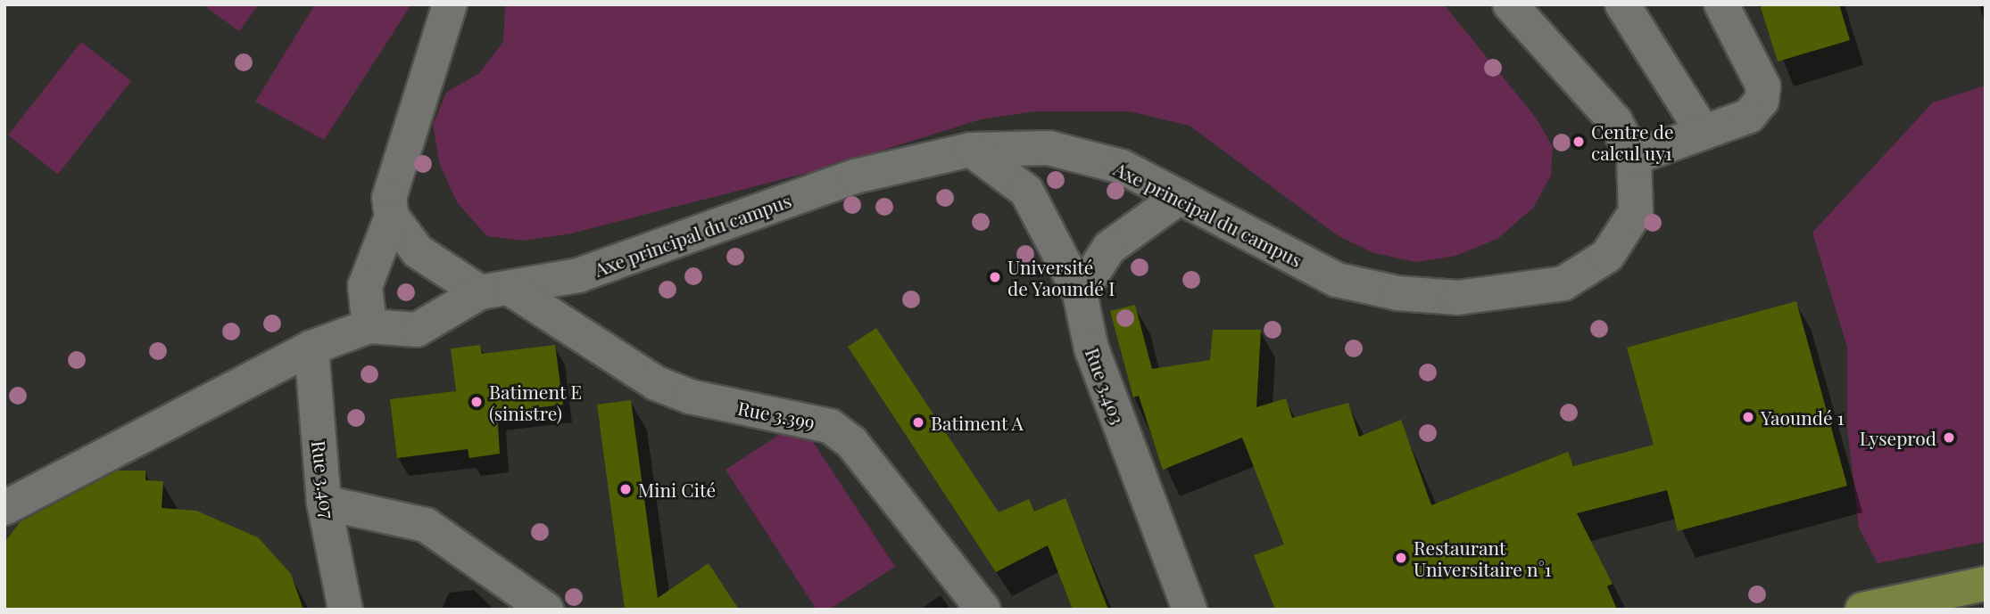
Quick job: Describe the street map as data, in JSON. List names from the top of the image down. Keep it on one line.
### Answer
{"streets":{"street":["Axe principal du campus","Rue 3.403","Rue 3.399","Rue 3.407"]},"crossings":[["Axe principal du campus","Rue 3.403"],["Axe principal du campus","Rue 3.399"]],"places":["Centre de calcul uy1","Université de Yaoundé I","Batiment E (sinistre)","Yaoundé 1","Batiment A","Lyseprod","Mini Cité","Restaurant Universitaire n°1"]}
